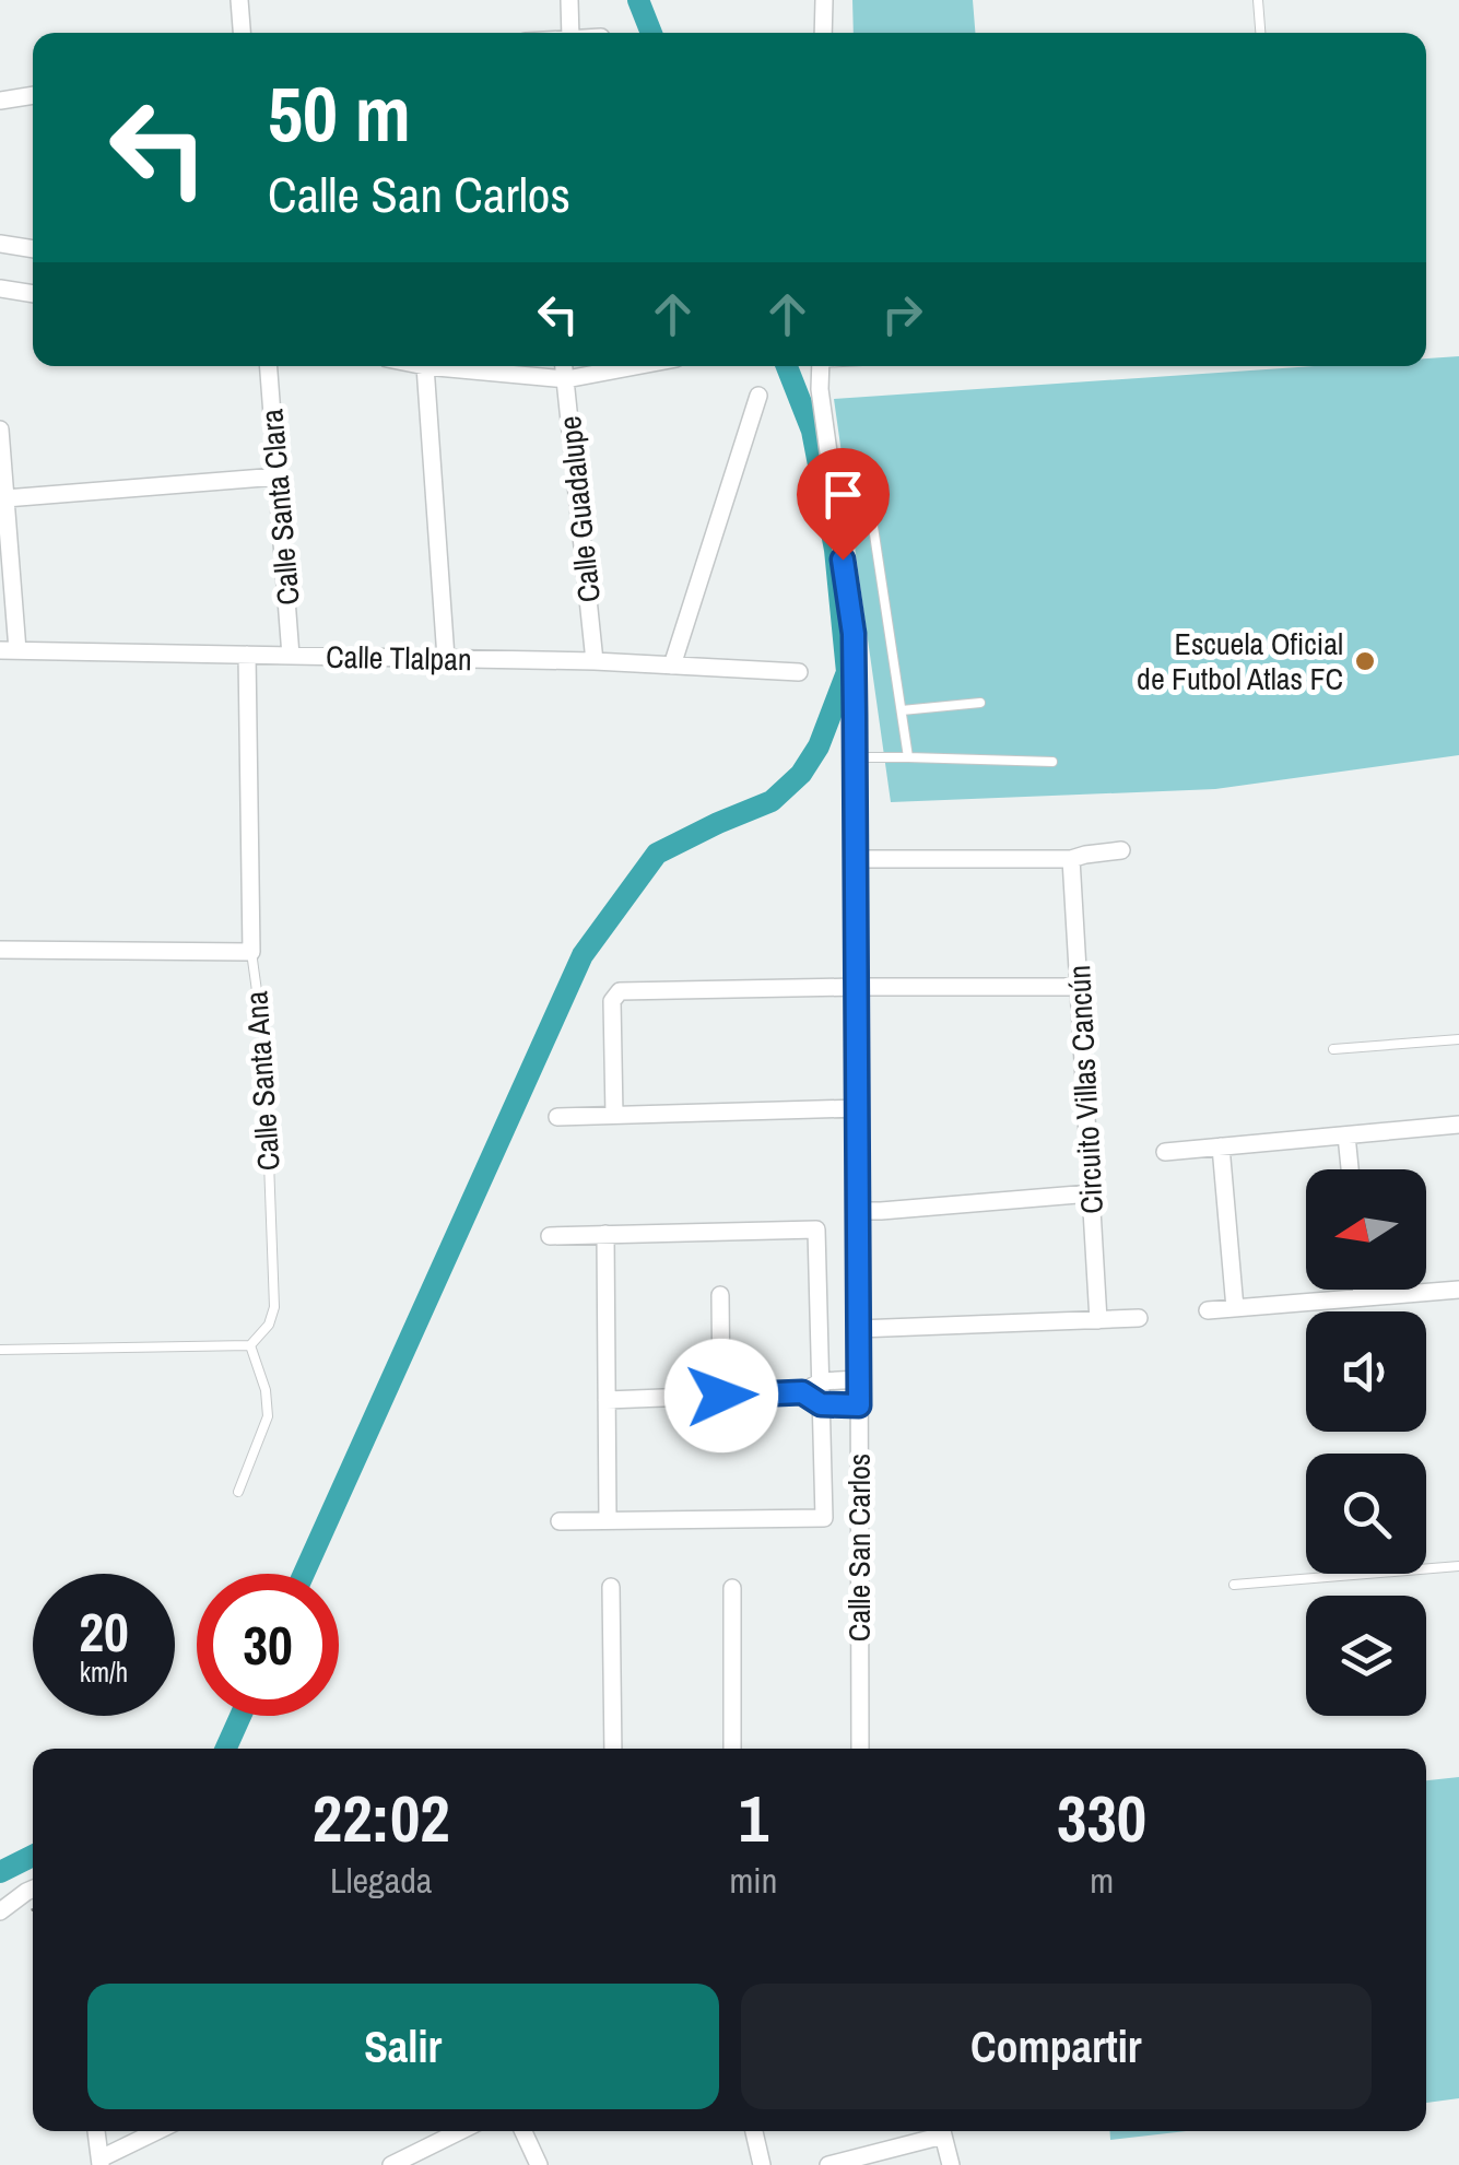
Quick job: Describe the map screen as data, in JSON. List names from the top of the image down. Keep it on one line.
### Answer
{"streets":{"street":["Calle Santa Clara","Calle Guadalupe","Calle Tlalpan","Calle Santa Ana","Circuito Villas Cancún","Calle San Carlos"]},"crossings":[["Calle Santa Clara","Calle Tlalpan"],["Calle Guadalupe","Calle Tlalpan"],["Calle Tlalpan","Calle Santa Ana"]],"places":["Escuela Oficial de Futbol Atlas FC"],"north":"left","page":{"turn":["50 m","Calle San Carlos"],"speed":"20 km/h","limit":"30","eta":["22:02","Llegada","1","min","330","m"],"buttons":["Salir","Compartir"]}}
